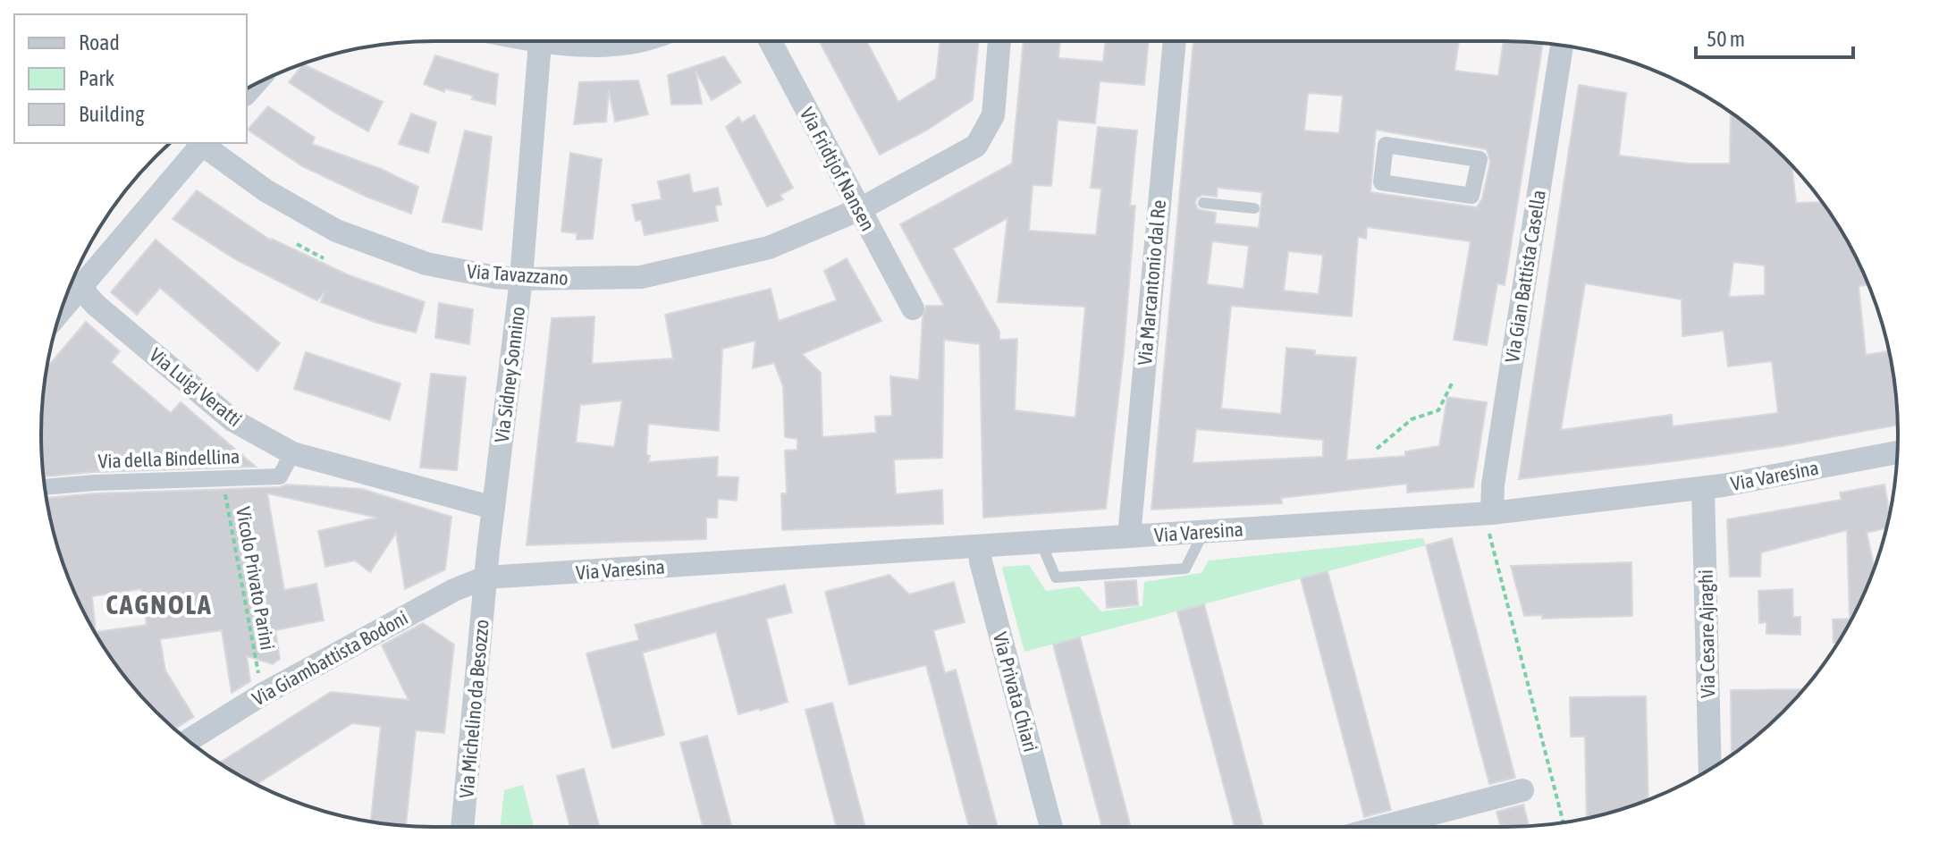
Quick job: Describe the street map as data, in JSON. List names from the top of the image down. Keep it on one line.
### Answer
{"streets":{"street":["Via Fridtjof Nansen","Via Tavazzano","Via Gian Battista Casella","Via Marcantonio dal Re","Via Sidney Sonnino","Via Luigi Veratti","Via della Bindellina","Via Varesina","Via Cesare Ajraghi","Via Giambattista Bodoni","Via Privata Chiari","Via Michelino da Besozzo"],"path":["Vicolo Privato Parini"]},"crossings":[["Via Fridtjof Nansen","Via Tavazzano"],["Via Tavazzano","Via Sidney Sonnino"],["Via Gian Battista Casella","Via Varesina"],["Via Marcantonio dal Re","Via Varesina"],["Via Sidney Sonnino","Via Luigi Veratti"],["Via Sidney Sonnino","Via Varesina"],["Via Sidney Sonnino","Via Giambattista Bodoni"],["Via Sidney Sonnino","Via Michelino da Besozzo"],["Via Luigi Veratti","Via della Bindellina"],["Via della Bindellina","Vicolo Privato Parini"],["Via Varesina","Via Cesare Ajraghi"],["Via Varesina","Via Giambattista Bodoni"],["Via Varesina","Via Privata Chiari"],["Via Varesina","Via Michelino da Besozzo"],["Via Giambattista Bodoni","Via Michelino da Besozzo"]],"districts":["CAGNOLA"],"legend":["Road","Park","Building"],"scale_bar":"50 m"}
